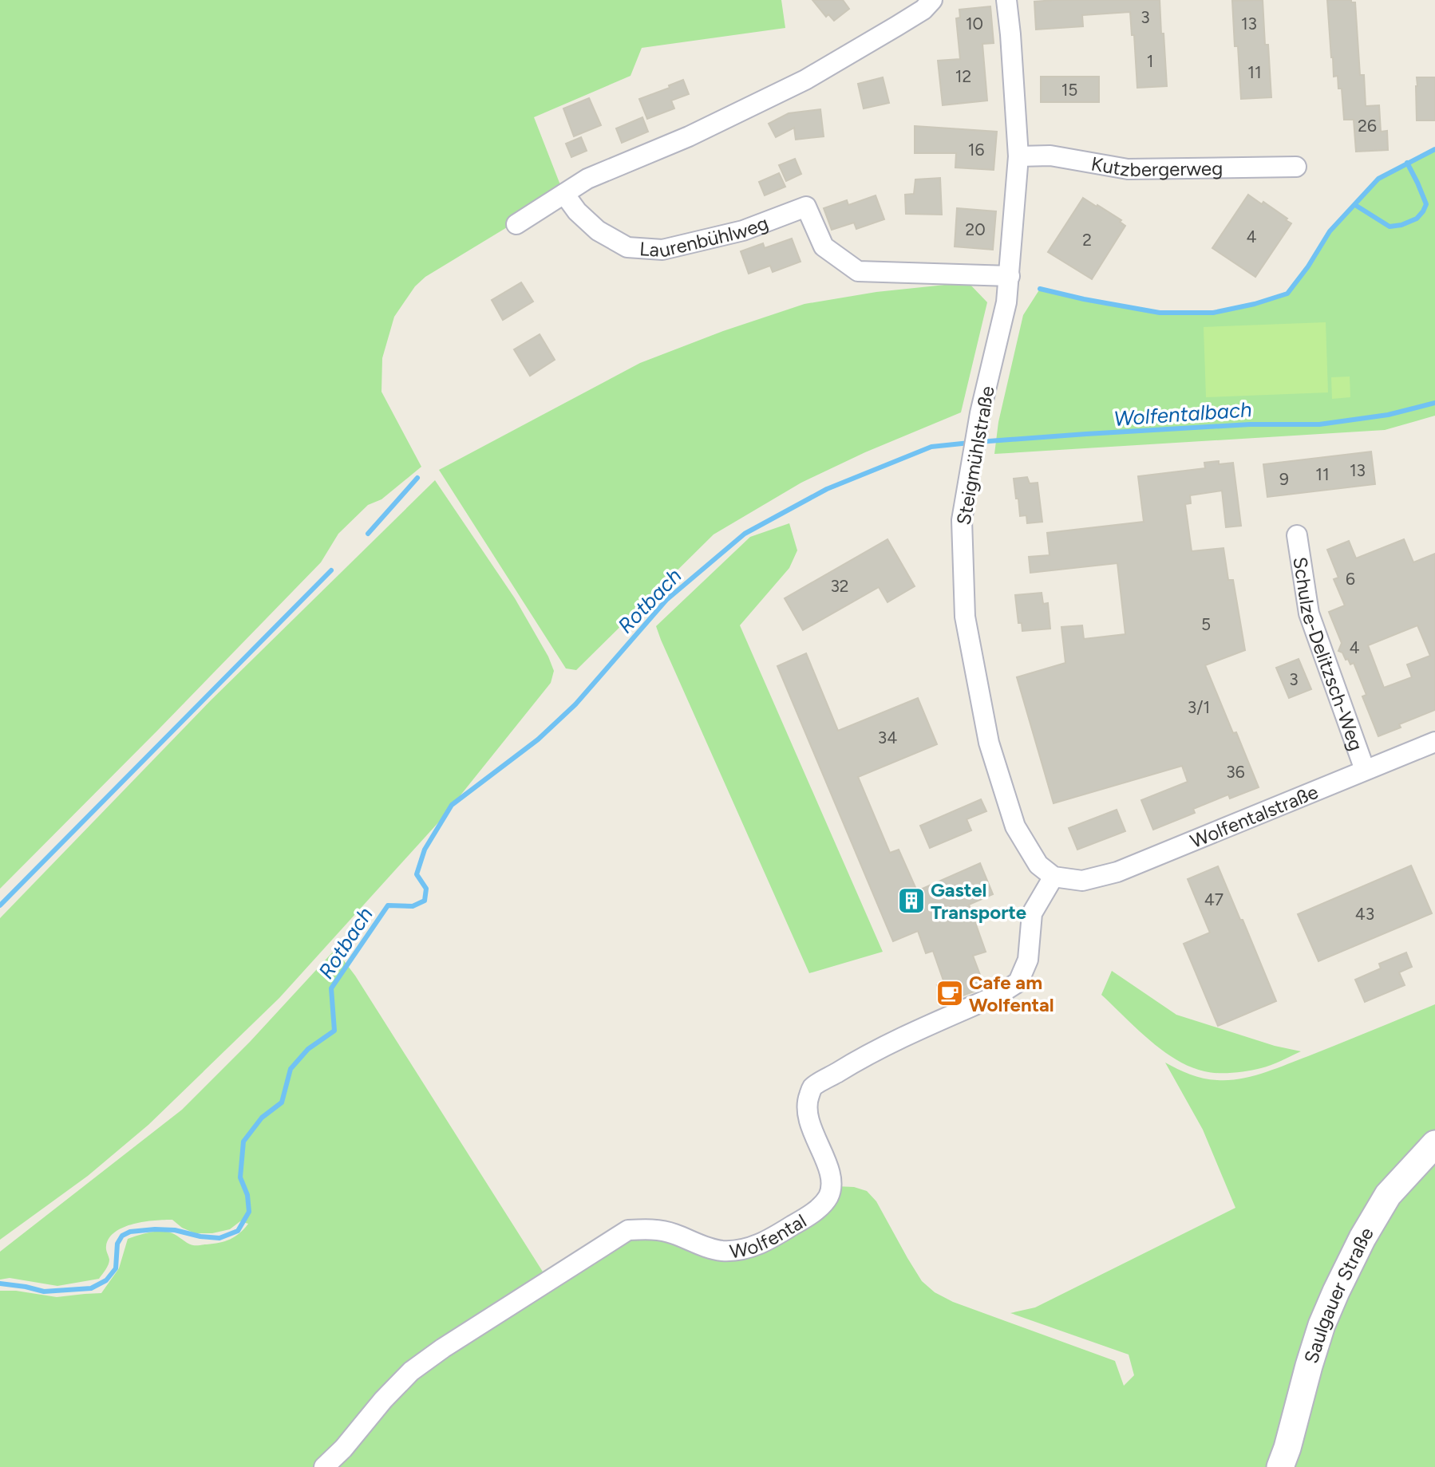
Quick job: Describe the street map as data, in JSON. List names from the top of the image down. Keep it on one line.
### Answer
{"streets":{"main road":["Saulgauer Straße"],"street":["Kutzbergerweg","Laurenbühlweg","Steigmühlstraße","Schulze-Delitzsch-Weg","Wolfentalstraße","Wolfental"]},"crossings":[["Kutzbergerweg","Steigmühlstraße"],["Laurenbühlweg","Steigmühlstraße"],["Steigmühlstraße","Wolfentalstraße"],["Steigmühlstraße","Wolfental"],["Schulze-Delitzsch-Weg","Wolfentalstraße"],["Wolfentalstraße","Wolfental"]],"water":["Wolfentalbach","Rotbach"],"places":{"building":["Gastel Transporte"],"cafe":["Cafe am Wolfental"]},"house_numbers":["3","10","13","1","11","12","15","26","16","20","4","2","13","11","9","6","32","5","4","3","3/1","34","36","47","43"]}
